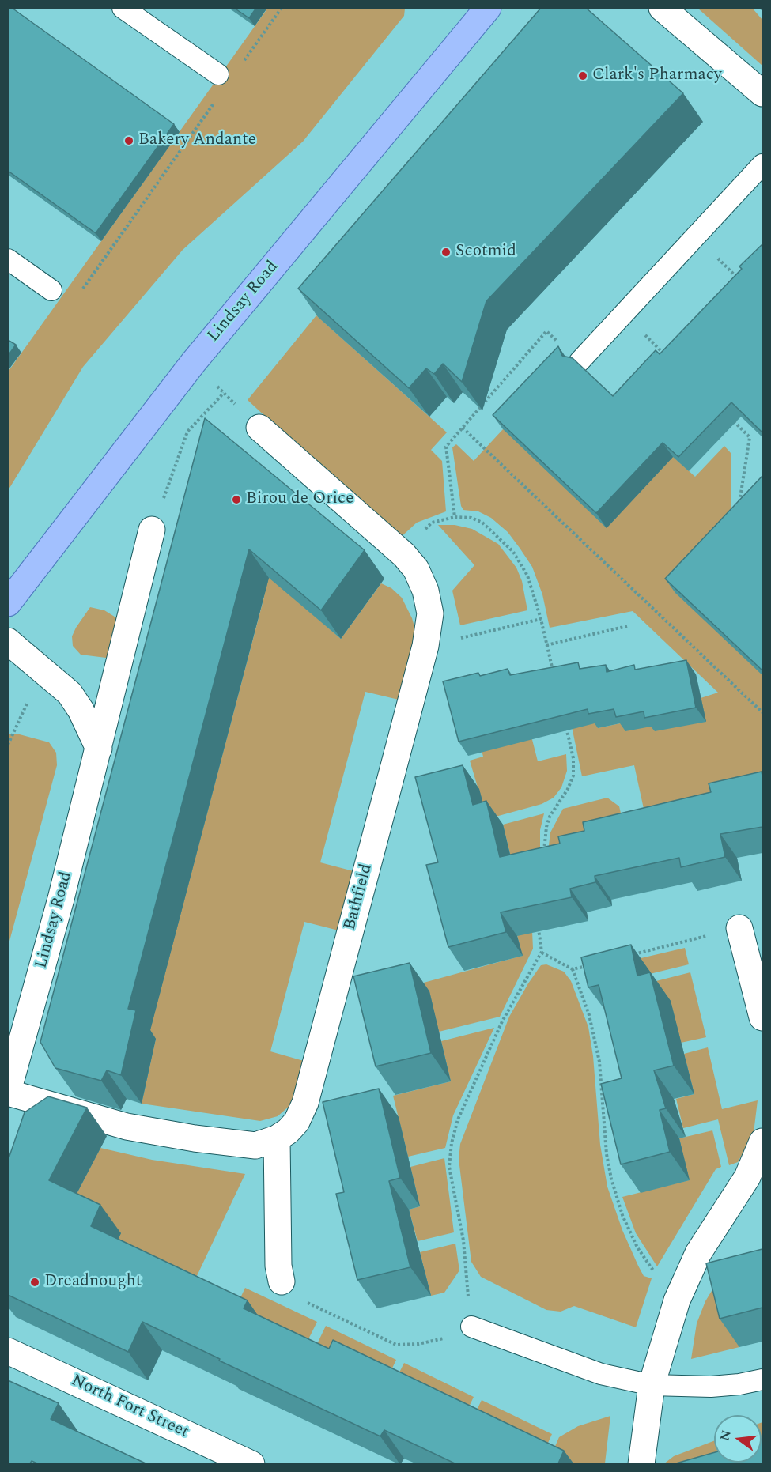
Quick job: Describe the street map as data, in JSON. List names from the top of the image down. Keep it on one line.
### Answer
{"streets":{"main road":["Lindsay Road"],"street":["Bathfield","North Fort Street"]},"crossings":[["Lindsay Road","Bathfield"]],"places":["Clark's Pharmacy","Bakery Andante","Scotmid","Birou de Orice","Dreadnought"],"north":"left"}
